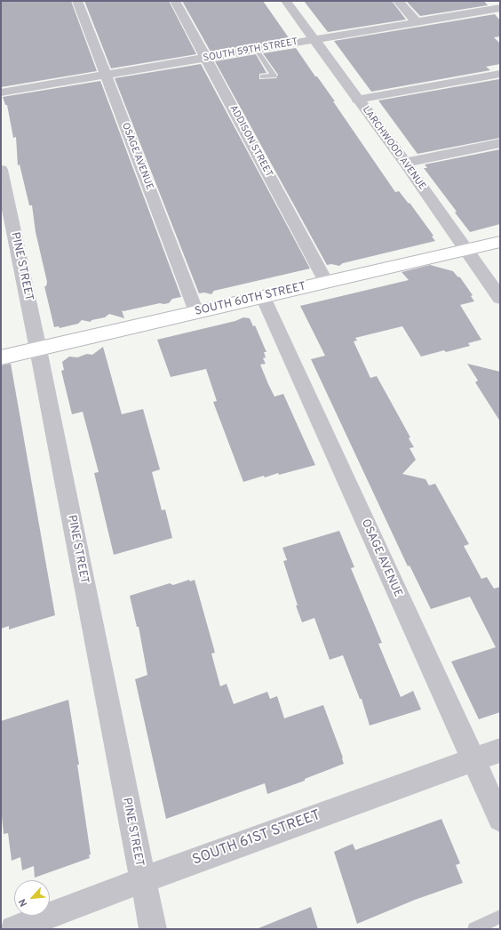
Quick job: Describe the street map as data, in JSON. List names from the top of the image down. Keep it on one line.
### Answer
{"streets":{"street":["SOUTH 59TH STREET","ADDISON STREET","LARCHWOOD AVENUE","OSAGE AVENUE","PINE STREET","SOUTH 60TH STREET","SOUTH 61ST STREET"]},"crossings":[["SOUTH 59TH STREET","ADDISON STREET"],["SOUTH 59TH STREET","LARCHWOOD AVENUE"],["SOUTH 59TH STREET","OSAGE AVENUE"],["ADDISON STREET","SOUTH 60TH STREET"],["LARCHWOOD AVENUE","SOUTH 60TH STREET"],["OSAGE AVENUE","SOUTH 60TH STREET"],["OSAGE AVENUE","SOUTH 61ST STREET"],["PINE STREET","SOUTH 60TH STREET"],["PINE STREET","SOUTH 61ST STREET"]],"north":"bottom left"}
